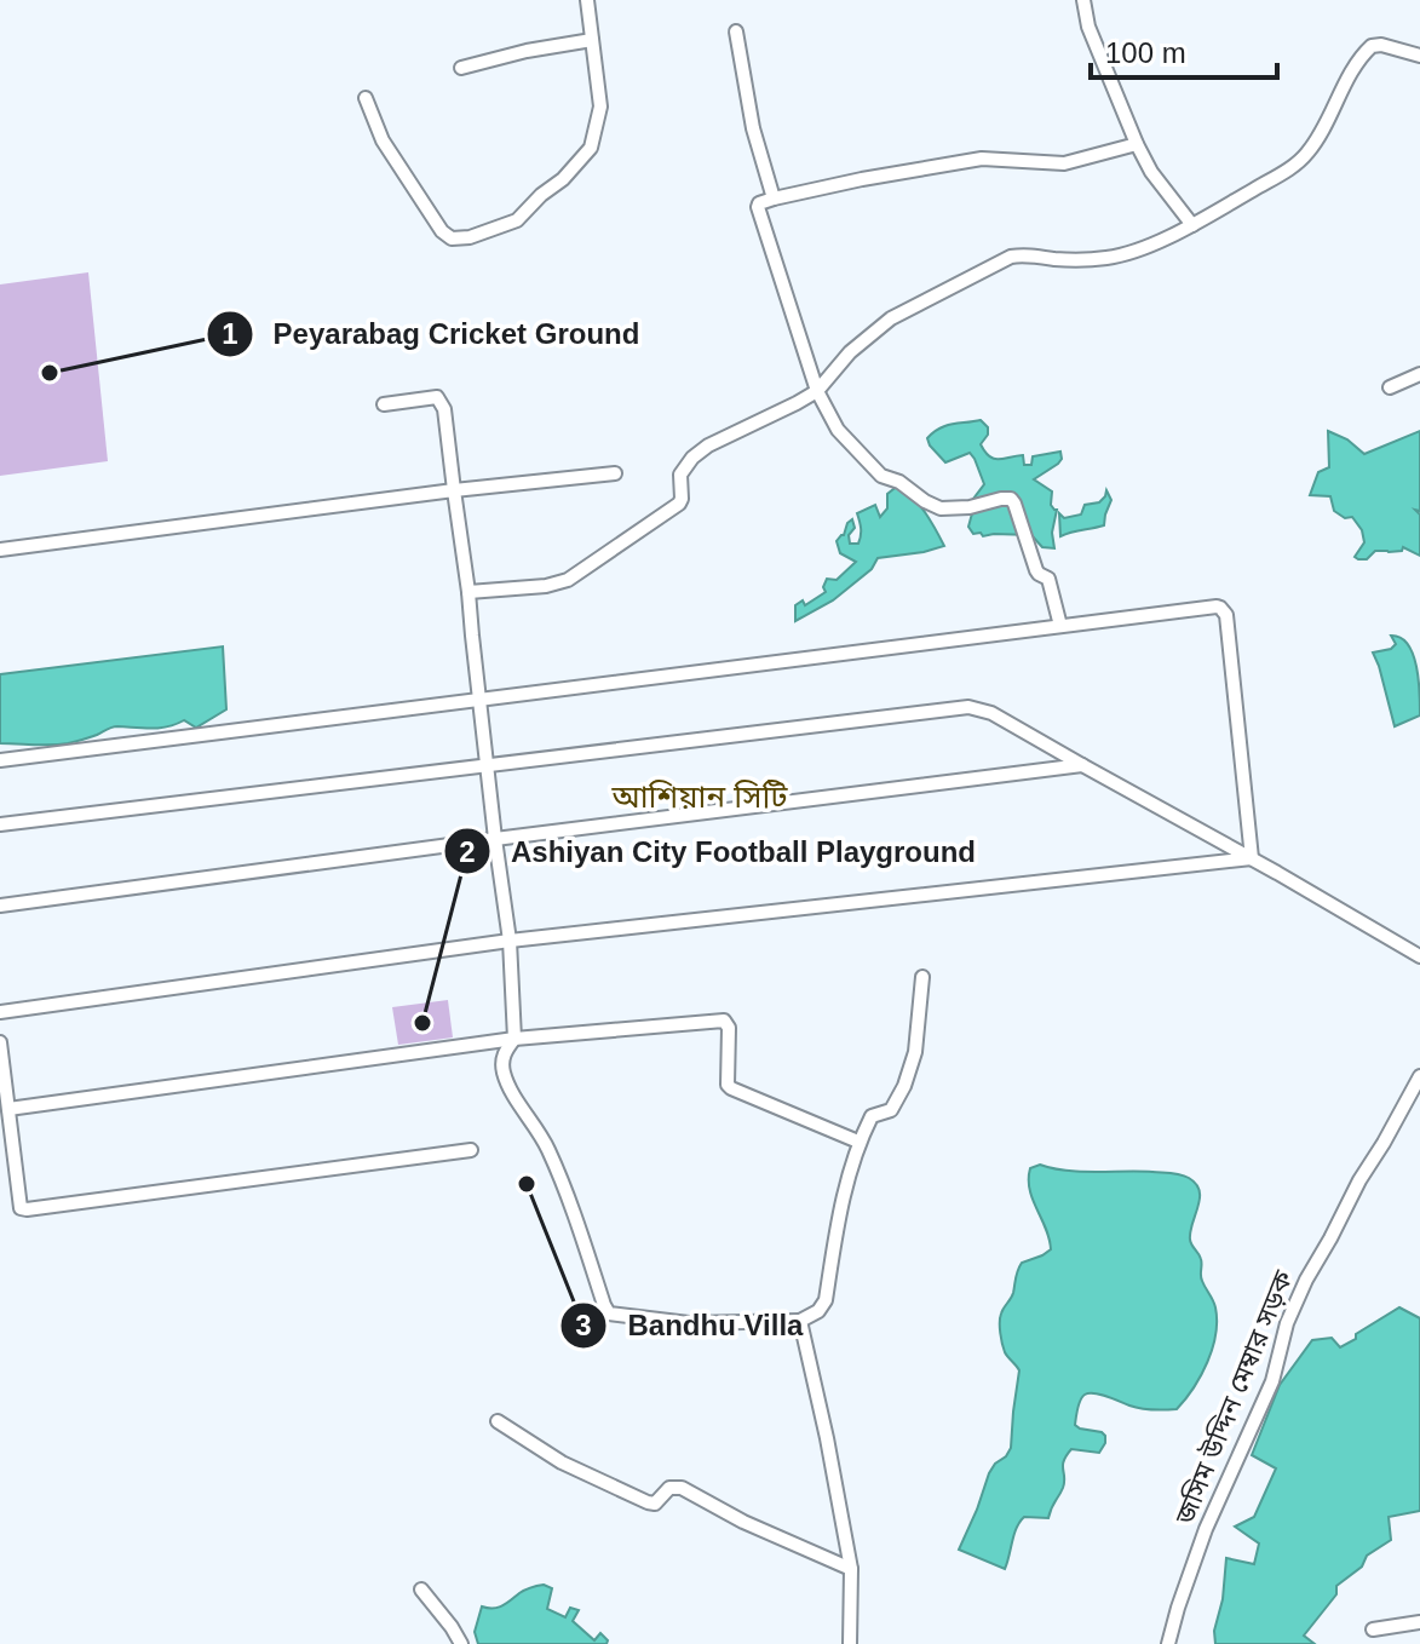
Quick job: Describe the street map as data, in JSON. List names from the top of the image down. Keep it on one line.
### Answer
{"streets":{"street":["জসিম উদ্দিন মেম্বার সড়ক"]},"districts":["আশিয়ান সিটি"],"places":["Peyarabag Cricket Ground","Ashiyan City Football Playground","Bandhu Villa"],"scale_bar":"100 m"}
